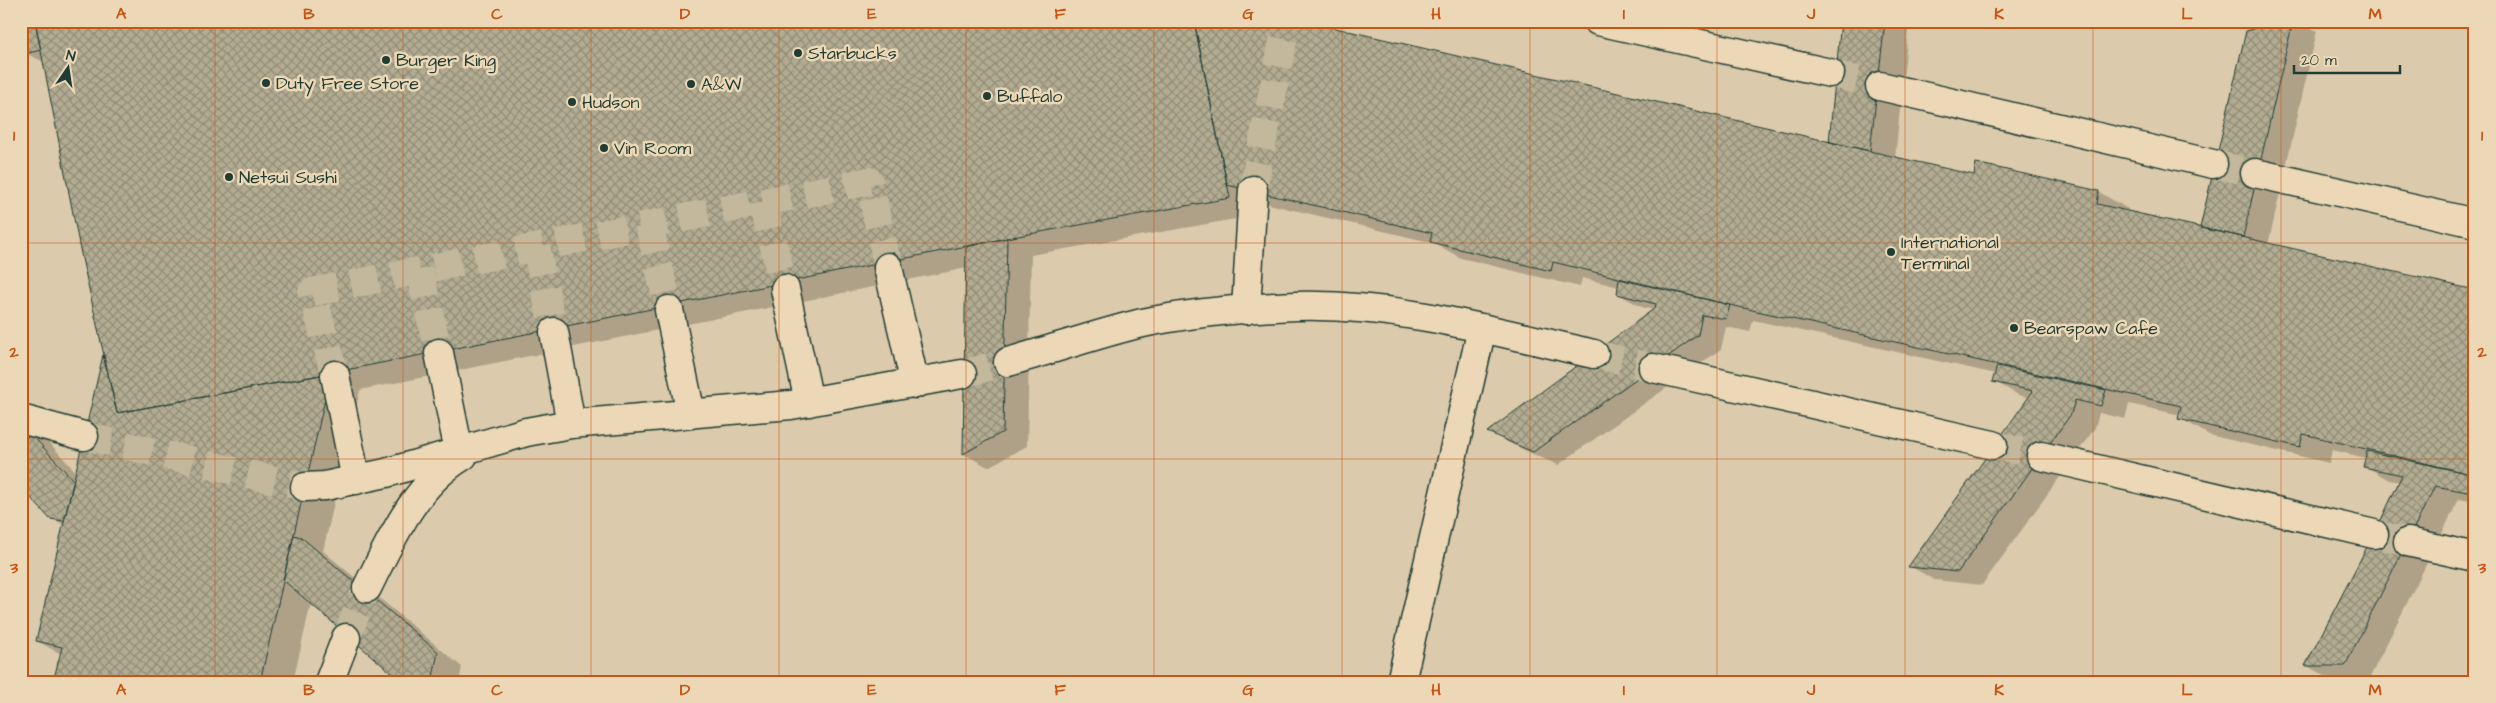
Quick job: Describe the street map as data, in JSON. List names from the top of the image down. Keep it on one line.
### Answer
{"places":["Starbucks","Burger King","Duty Free Store","A&W","Buffalo","Hudson","Vin Room","Netsui Sushi","International Terminal","Bearspaw Cafe"],"scale_bar":"20 m","north":"top","grid":{"columns":["A","B","C","D","E","F","G","H","I","J","K","L","M"],"rows":["1","2","3"]}}
